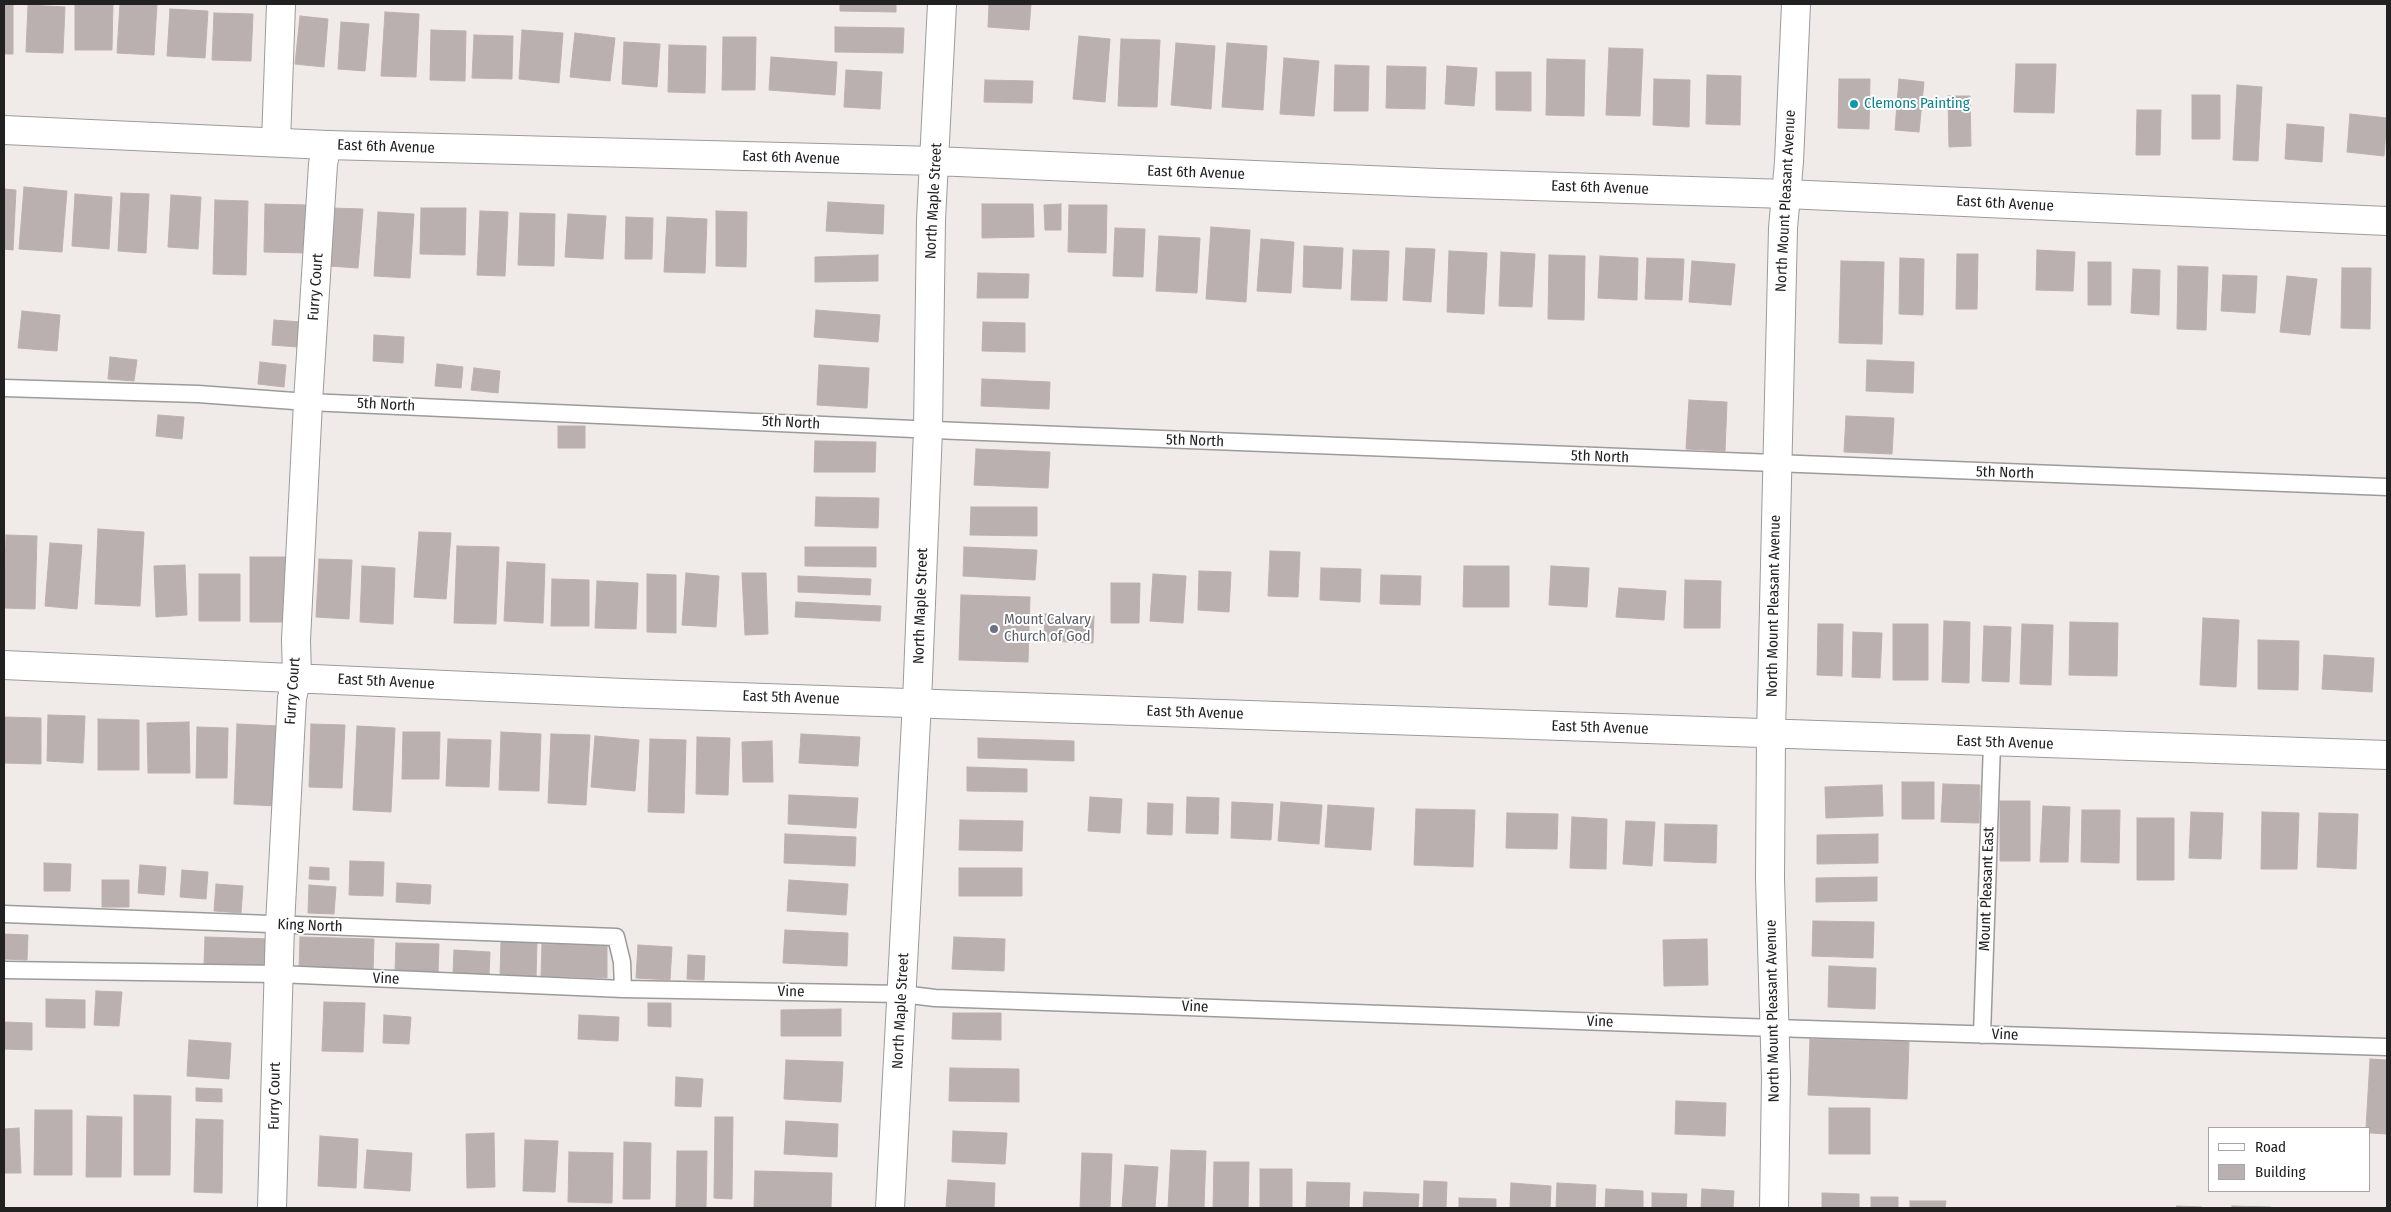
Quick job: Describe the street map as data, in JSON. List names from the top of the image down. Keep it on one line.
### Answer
{"streets":{"street":["East 6th Avenue","North Maple Street","North Mount Pleasant Avenue","Furry Court","East 5th Avenue"],"lane":["5th North","Mount Pleasant East","King North","Vine"]},"crossings":[["East 6th Avenue","North Maple Street"],["East 6th Avenue","North Mount Pleasant Avenue"],["East 6th Avenue","Furry Court"],["North Maple Street","5th North"],["North Maple Street","East 5th Avenue"],["North Maple Street","Vine"],["North Mount Pleasant Avenue","5th North"],["North Mount Pleasant Avenue","East 5th Avenue"],["North Mount Pleasant Avenue","Vine"],["Furry Court","5th North"],["Furry Court","East 5th Avenue"],["Furry Court","King North"],["Furry Court","Vine"],["East 5th Avenue","Mount Pleasant East"],["Mount Pleasant East","Vine"],["King North","Vine"]],"places":["Clemons Painting","Mount Calvary Church of God"],"legend":["Road","Building"]}
